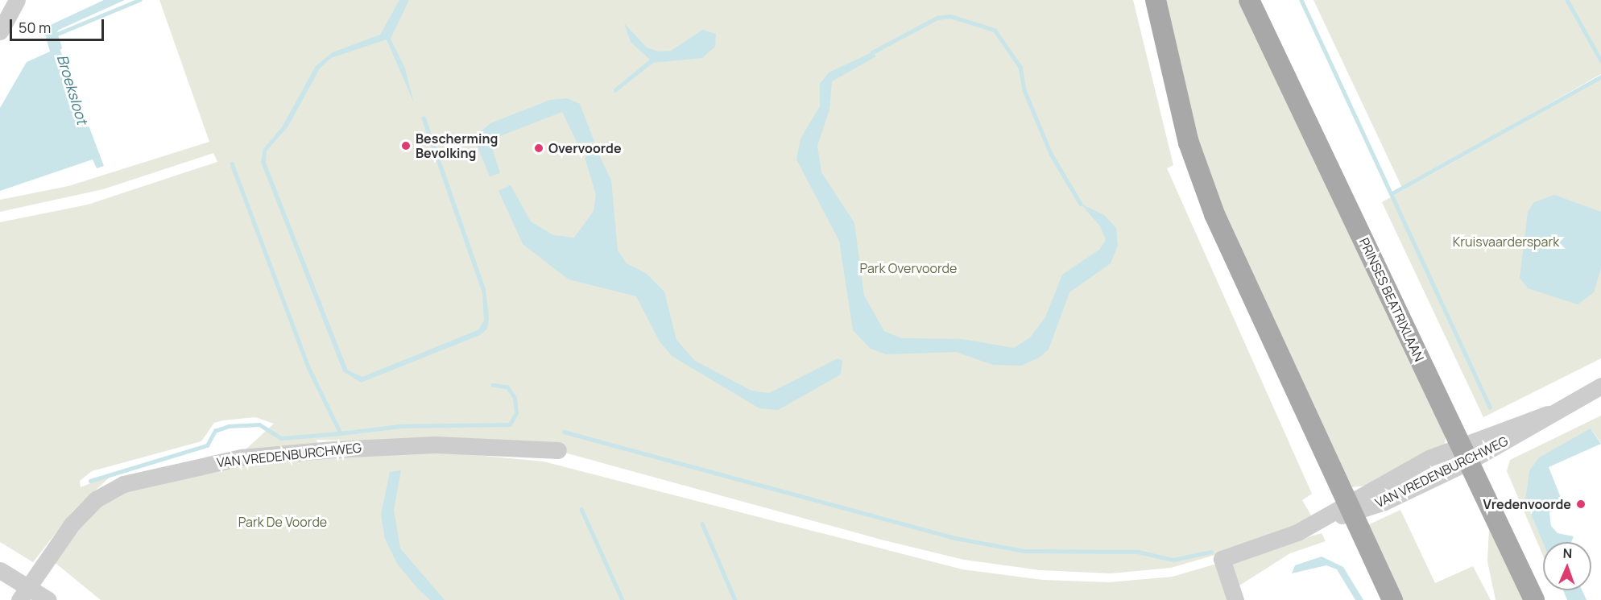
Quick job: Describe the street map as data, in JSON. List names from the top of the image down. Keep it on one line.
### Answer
{"streets":{"main road":["PRINSES BEATRIXLAAN"],"street":["VAN VREDENBURCHWEG"]},"crossings":[["PRINSES BEATRIXLAAN","VAN VREDENBURCHWEG"]],"water":["Broeksloot"],"parks":["Kruisvaarderspark","Park Overvoorde","Park De Voorde"],"places":["Bescherming Bevolking","Overvoorde","Vredenvoorde"],"scale_bar":"50 m","north":"top"}
